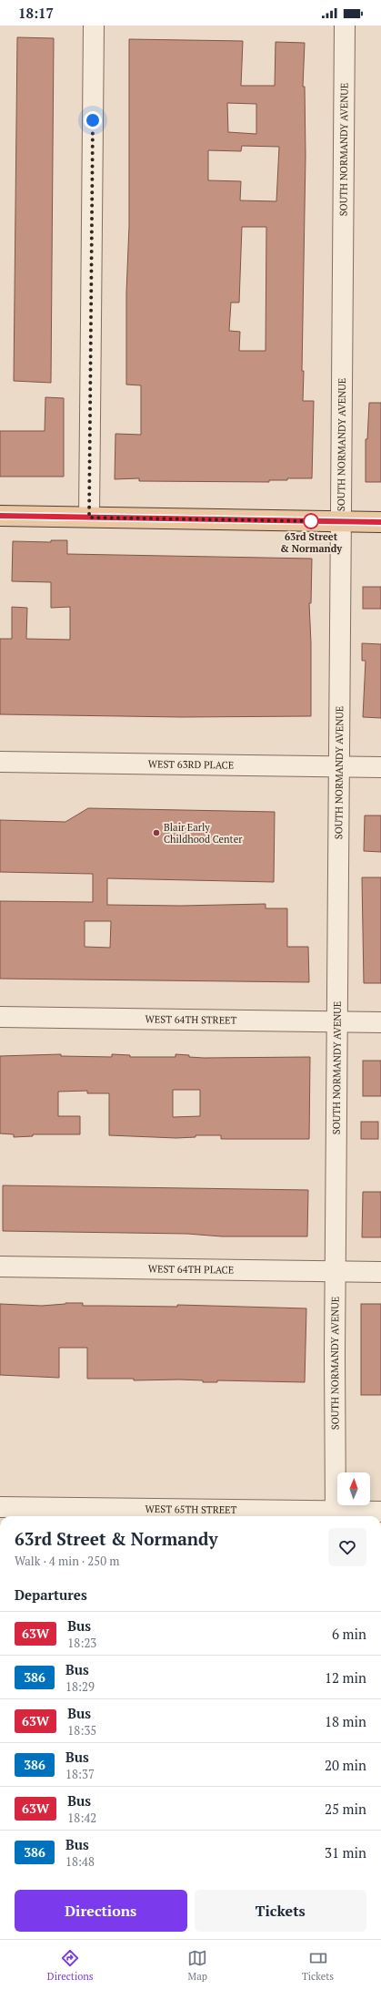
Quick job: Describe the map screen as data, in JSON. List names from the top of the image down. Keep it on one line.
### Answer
{"streets":{"street":["SOUTH NORMANDY AVENUE","WEST 63RD PLACE","WEST 64TH STREET","WEST 64TH PLACE","WEST 65TH STREET"]},"crossings":[["SOUTH NORMANDY AVENUE","WEST 63RD PLACE"],["SOUTH NORMANDY AVENUE","WEST 64TH STREET"],["SOUTH NORMANDY AVENUE","WEST 64TH PLACE"],["SOUTH NORMANDY AVENUE","WEST 65TH STREET"]],"places":["63rd Street & Normandy","Blair Early Childhood Center"],"lines":["bus line 63W"],"north":"top","page":{"status":"18:17","heading":[["63rd Street & Normandy","Walk · 4 min · 250 m"],"Departures"],"list":[{"mark":"63W","name":"Bus","note":"18:23","value":"6 min"},{"mark":"386","name":"Bus","note":"18:29","value":"12 min"},{"mark":"63W","name":"Bus","note":"18:35","value":"18 min"},{"mark":"386","name":"Bus","note":"18:37","value":"20 min"},{"mark":"63W","name":"Bus","note":"18:42","value":"25 min"},{"mark":"386","name":"Bus","note":"18:48","value":"31 min"}],"buttons":["Directions","Tickets"],"tabs":["Directions","Map","Tickets"]}}
